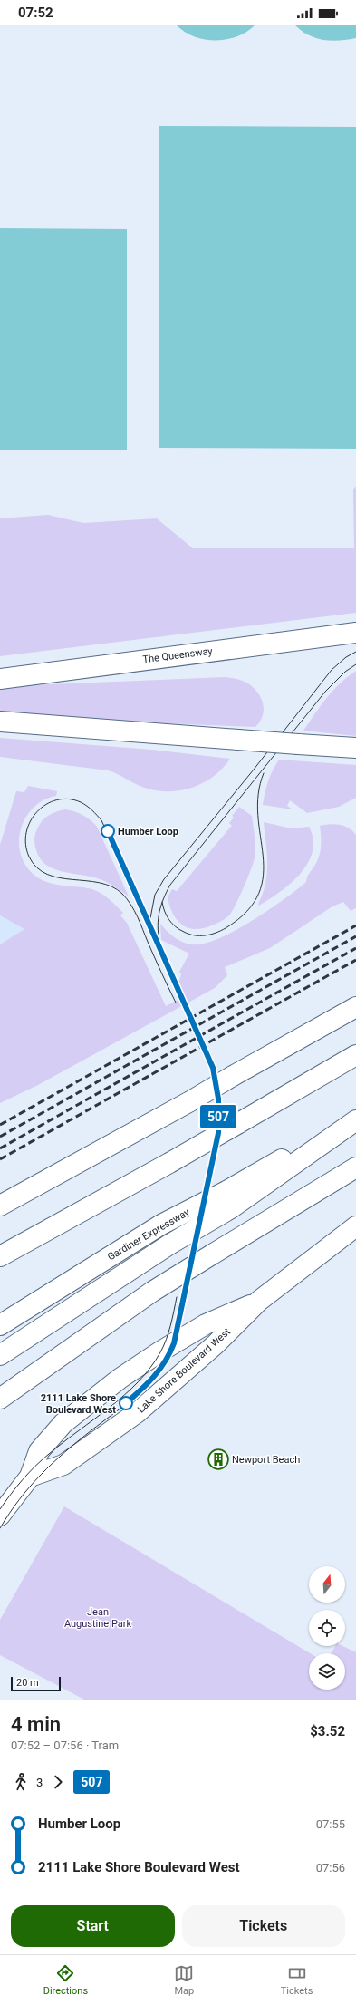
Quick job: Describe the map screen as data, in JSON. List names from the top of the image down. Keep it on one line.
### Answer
{"streets":{"main road":["The Queensway","Gardiner Expressway","Lake Shore Boulevard West"]},"parks":["Jean Augustine Park"],"places":{"other":["Humber Loop","2111 Lake Shore Boulevard West"],"building":["Newport Beach"]},"lines":["tram line 507"],"scale_bar":"20 m","north":"top","page":{"status":"07:52","on_map":"507","scale":"20 m","heading":["4 min","07:52 – 07:56 · Tram","$3.52"],"legs":["3","507"],"list":[{"name":"Humber Loop","value":"07:55"},{"name":"2111 Lake Shore Boulevard West","value":"07:56"}],"buttons":["Start","Tickets"],"tabs":["Directions","Map","Tickets"]}}
